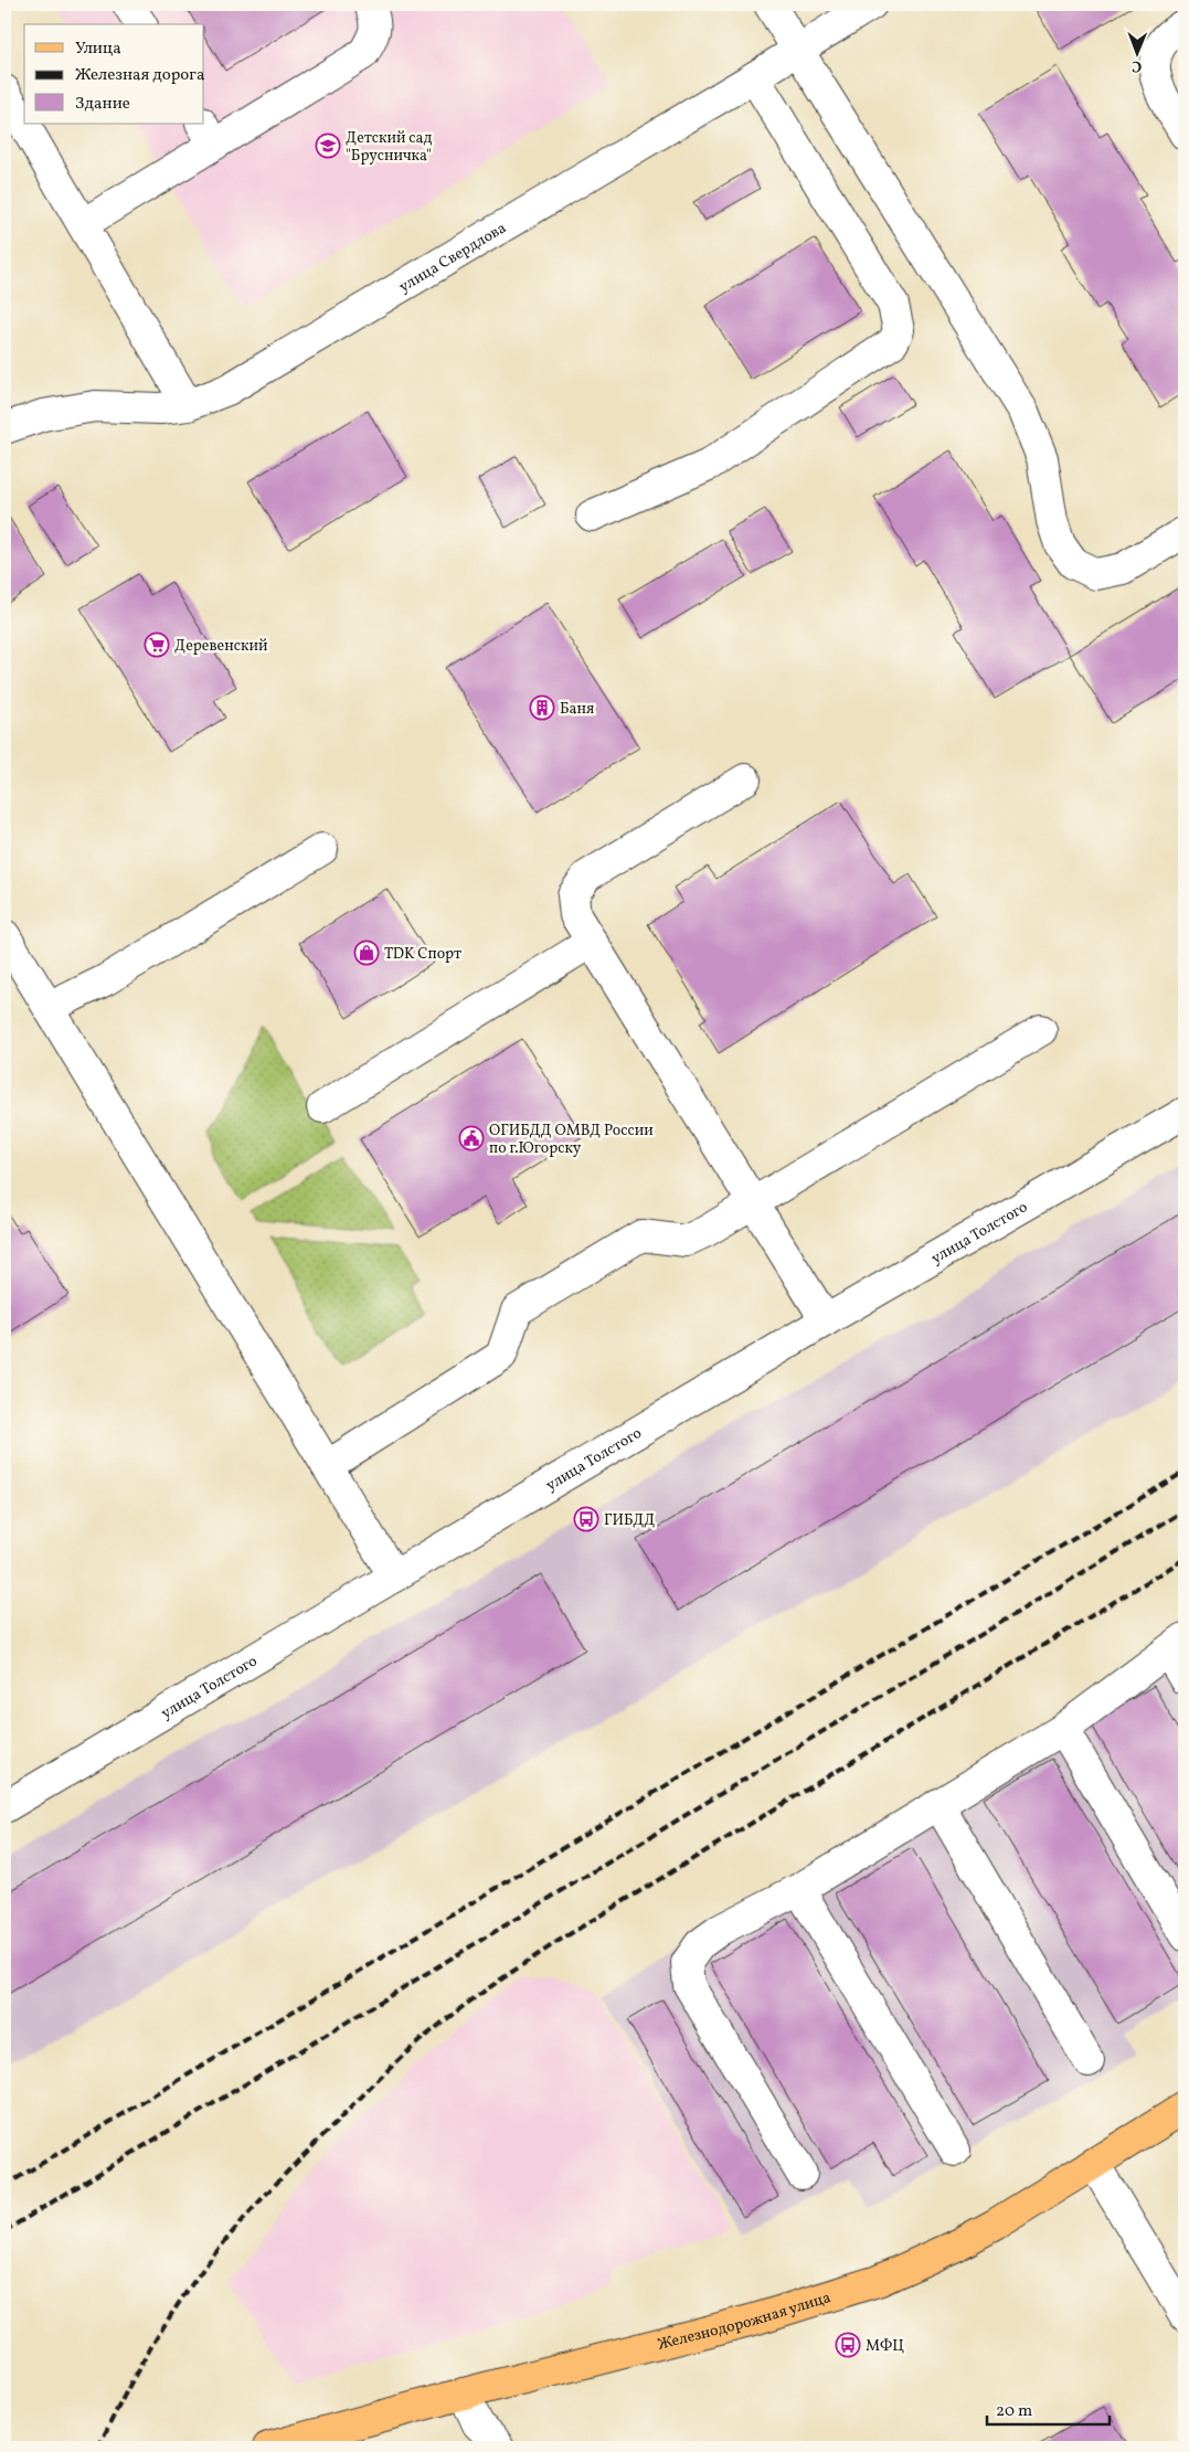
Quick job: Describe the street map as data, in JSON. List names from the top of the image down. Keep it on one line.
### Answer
{"streets":{"main road":["Железнодорожная улица"],"street":["улица Свердлова","улица Толстого"]},"places":{"school or university":["Детский сад \"Брусничка\""],"supermarket":["Деревенский"],"building":["Баня"],"shop":["TDK Спорт"],"public building":["ОГИБДД ОМВД России по г.Югорску"],"bus stop":["ГИБДД","МФЦ"]},"legend":["Улица","Железная дорога","Здание"],"scale_bar":"20 m","north":"bottom"}
